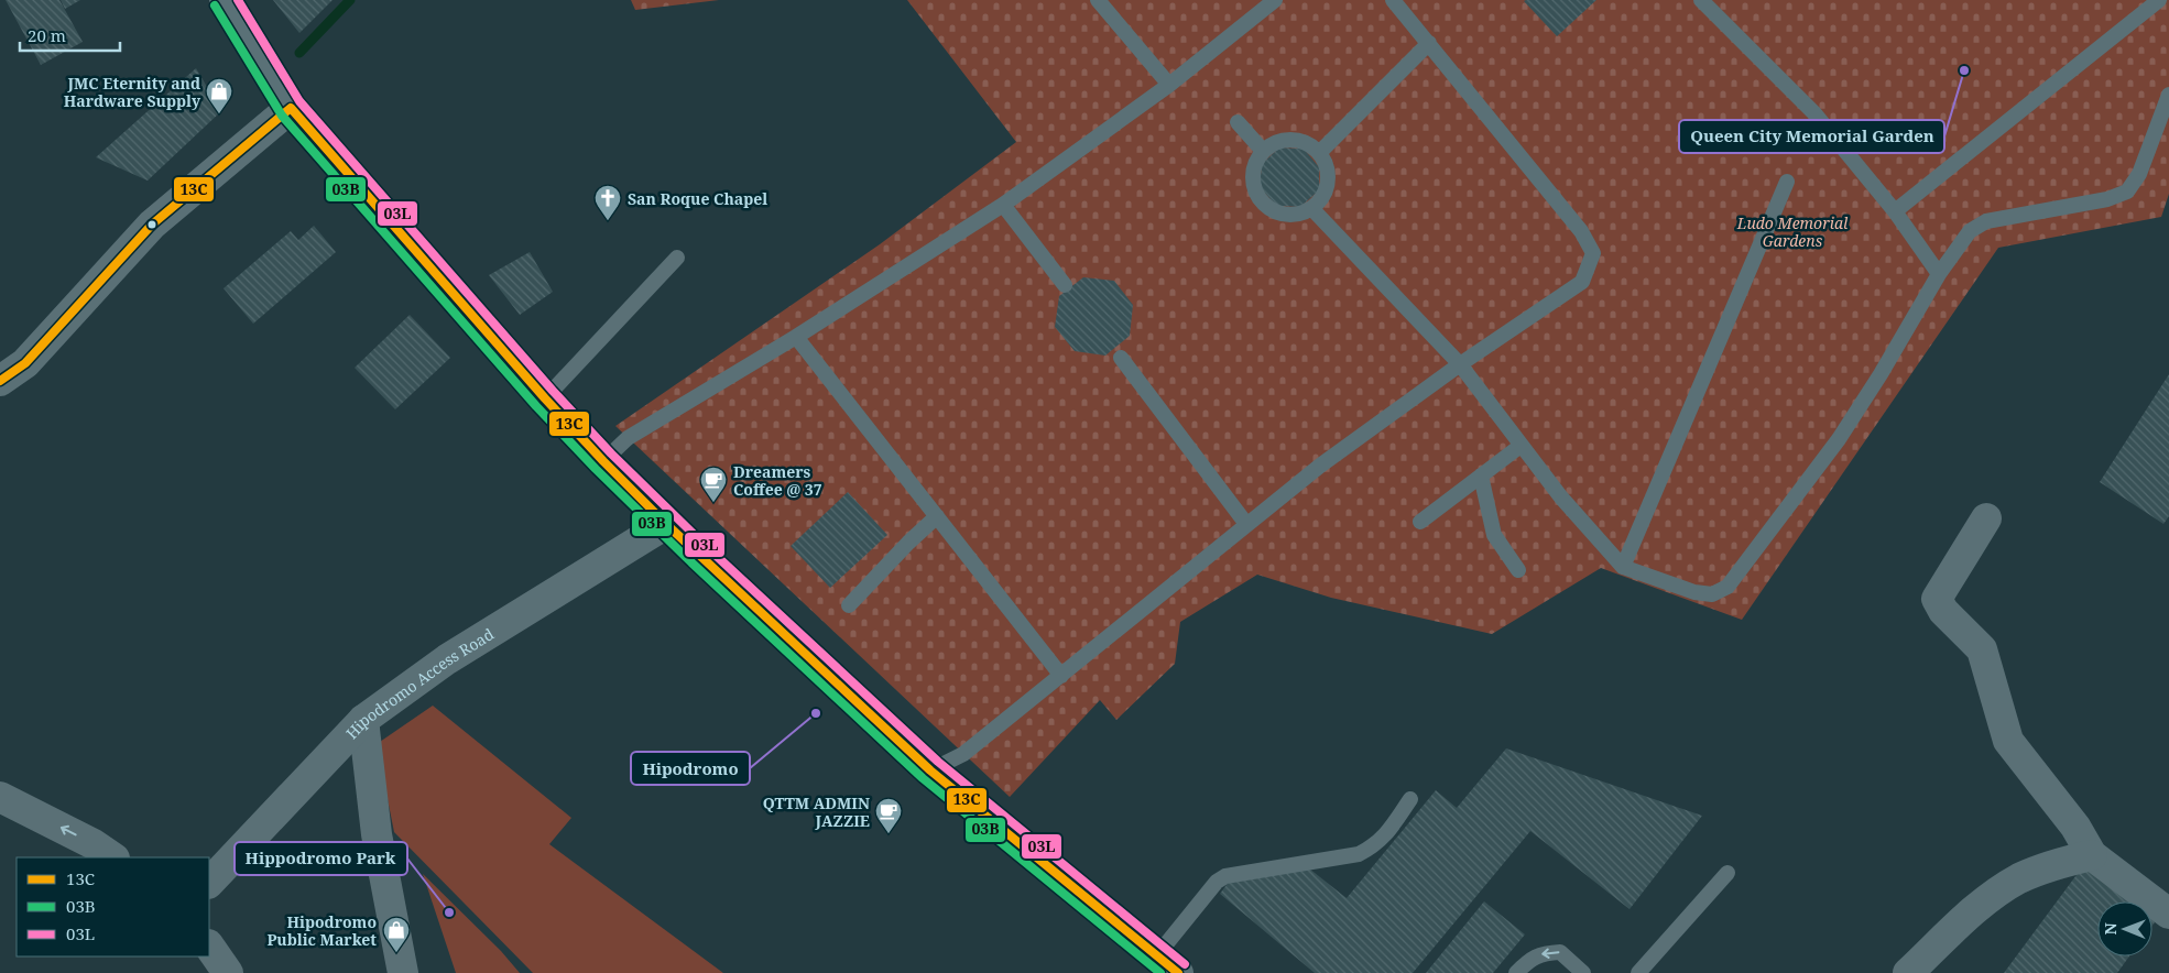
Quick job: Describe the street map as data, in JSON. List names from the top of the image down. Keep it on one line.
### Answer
{"streets":{"street":["Hipodromo Access Road"]},"parks":["Ludo Memorial Gardens"],"places":{"other":["Queen City Memorial Garden","Hipodromo","Hippodromo Park"],"shop":["JMC Eternity and Hardware Supply","Hipodromo Public Market"],"church":["San Roque Chapel"],"cafe":["Dreamers Coffee @ 37","QTTM ADMIN JAZZIE"]},"lines":["transit line 03L","transit line 03B","transit line 13C"],"legend":["13C","03B","03L"],"scale_bar":"20 m","north":"left"}
